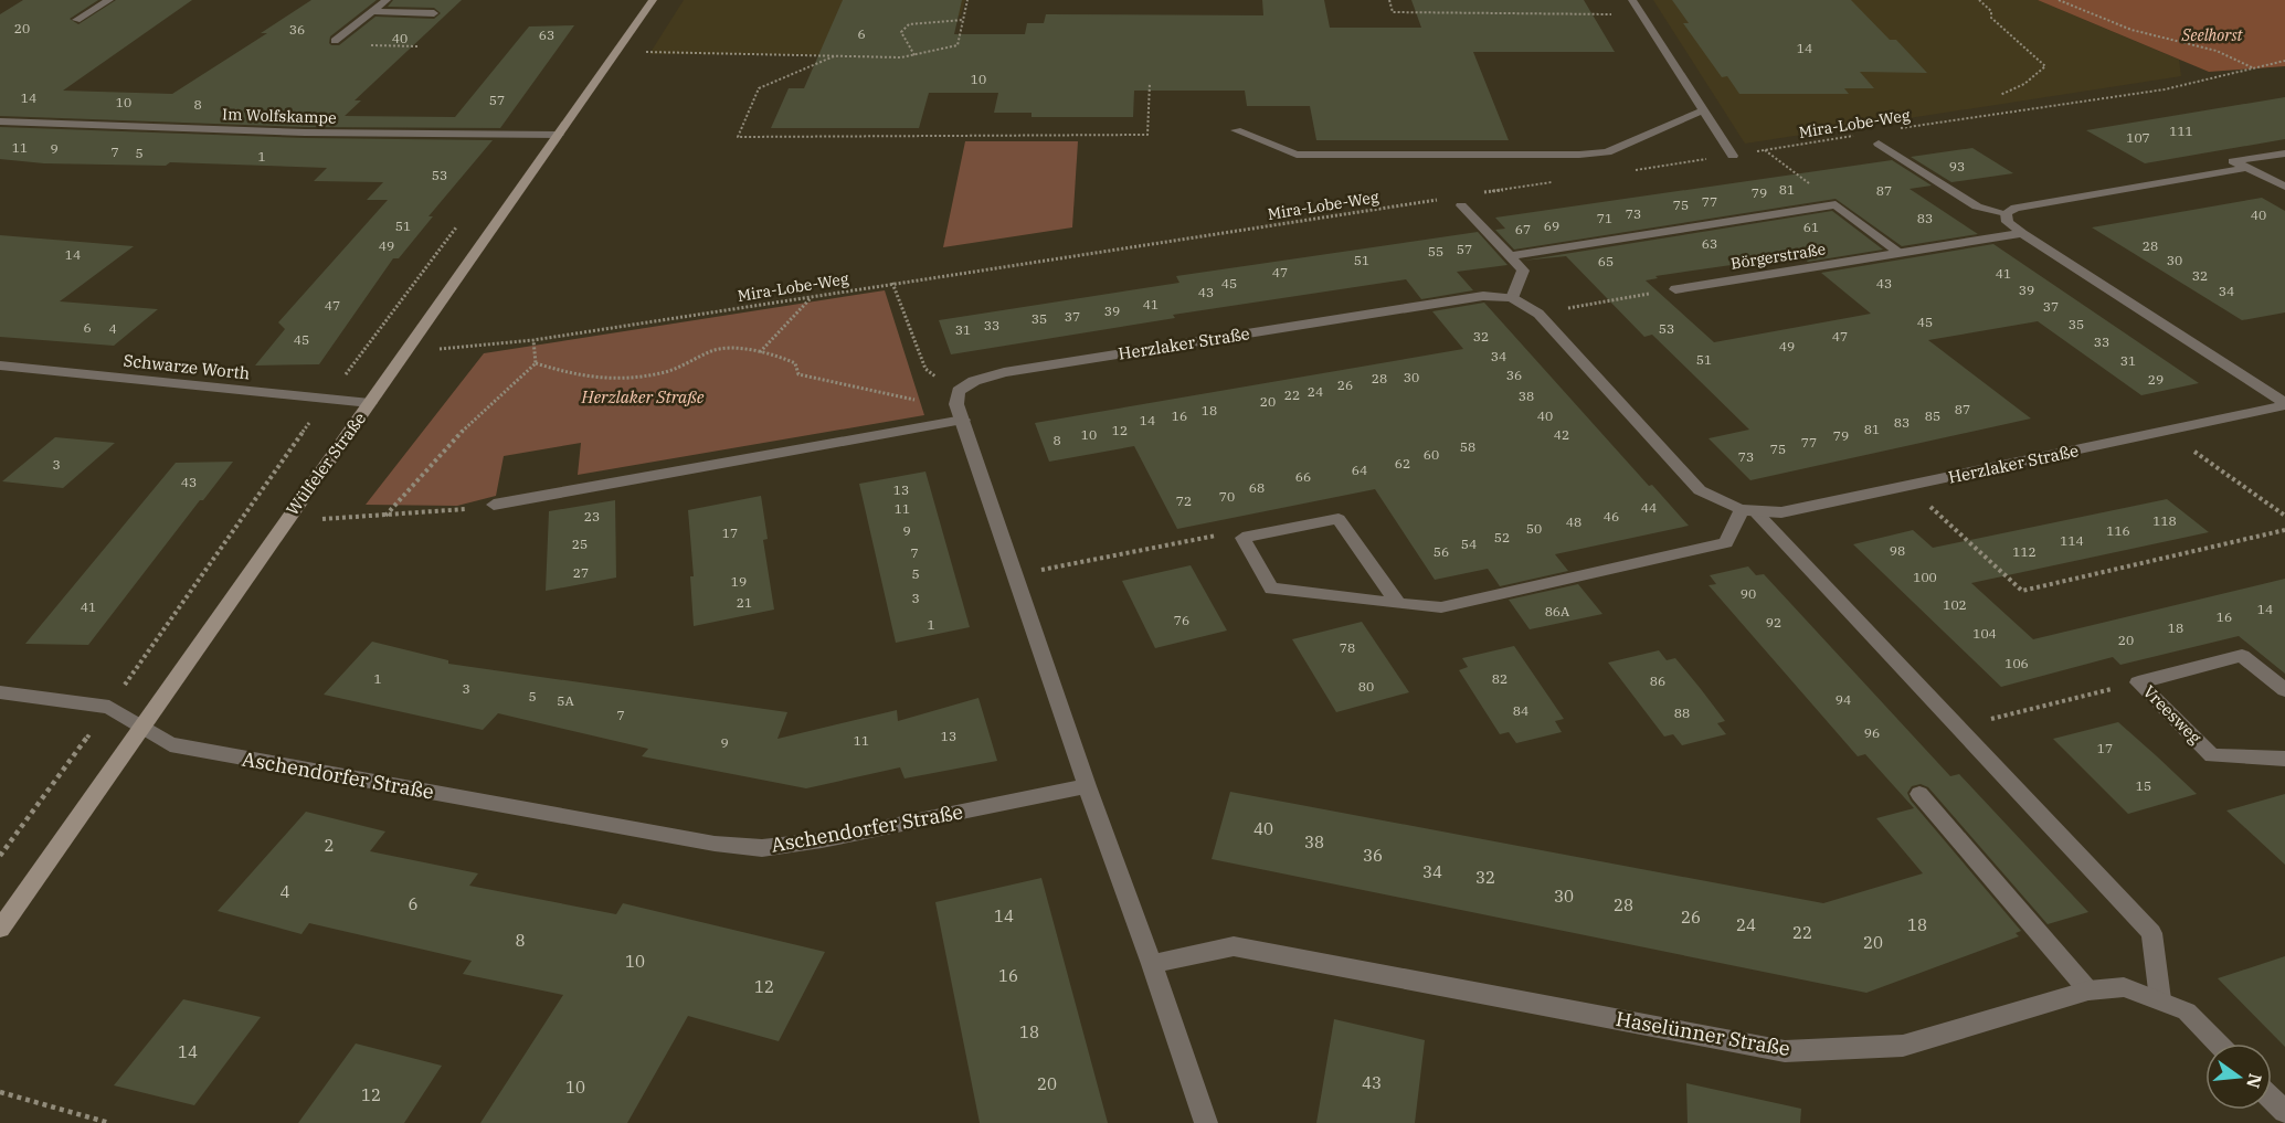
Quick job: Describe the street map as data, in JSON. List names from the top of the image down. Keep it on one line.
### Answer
{"streets":{"main road":["Wülfeler Straße"],"street":["Im Wolfskampe","Börgerstraße","Herzlaker Straße","Schwarze Worth","Vreesweg","Aschendorfer Straße","Haselünner Straße"],"path":["Mira-Lobe-Weg"]},"crossings":[["Im Wolfskampe","Wülfeler Straße"],["Mira-Lobe-Weg","Wülfeler Straße"],["Schwarze Worth","Wülfeler Straße"],["Wülfeler Straße","Aschendorfer Straße"]],"parks":["Seelhorst","Herzlaker Straße"],"house_numbers":["20","36","6","63","40","14","10","14","57","10","8","111","107","11","9","7","5","1","93","53","81","87","79","77","75","73","40","71","83","51","69","61","67","63","49","28","57","55","14","51","30","65","47","41","32","45","43","39","34","43","41","47","37","39","37","35","45","35","33","6","4","53","31","32","47","45","33","49","34","51","31","36","30","28","29","26","24","22","38","20","87","18","16","40","85","14","83","81","12","10","42","79","8","77","58","75","60","73","62","3","64","66","43","68","13","70","72","44","11","23","46","118","48","50","9","116","17","52","114","25","54","98","56","112","7","27","5","100","19","90","3","21","102","41","14","86A","16","76","92","1","18","104","20","78","106","1","82","86","80","3","5","94","5A","84","88","7","96","13","11","9","17","15","40","38","2","36","34","32","4","30","6","28","14","26","24","18","22","8","20","10","16","12","18","14","43","20","10","12"],"north":"right"}
